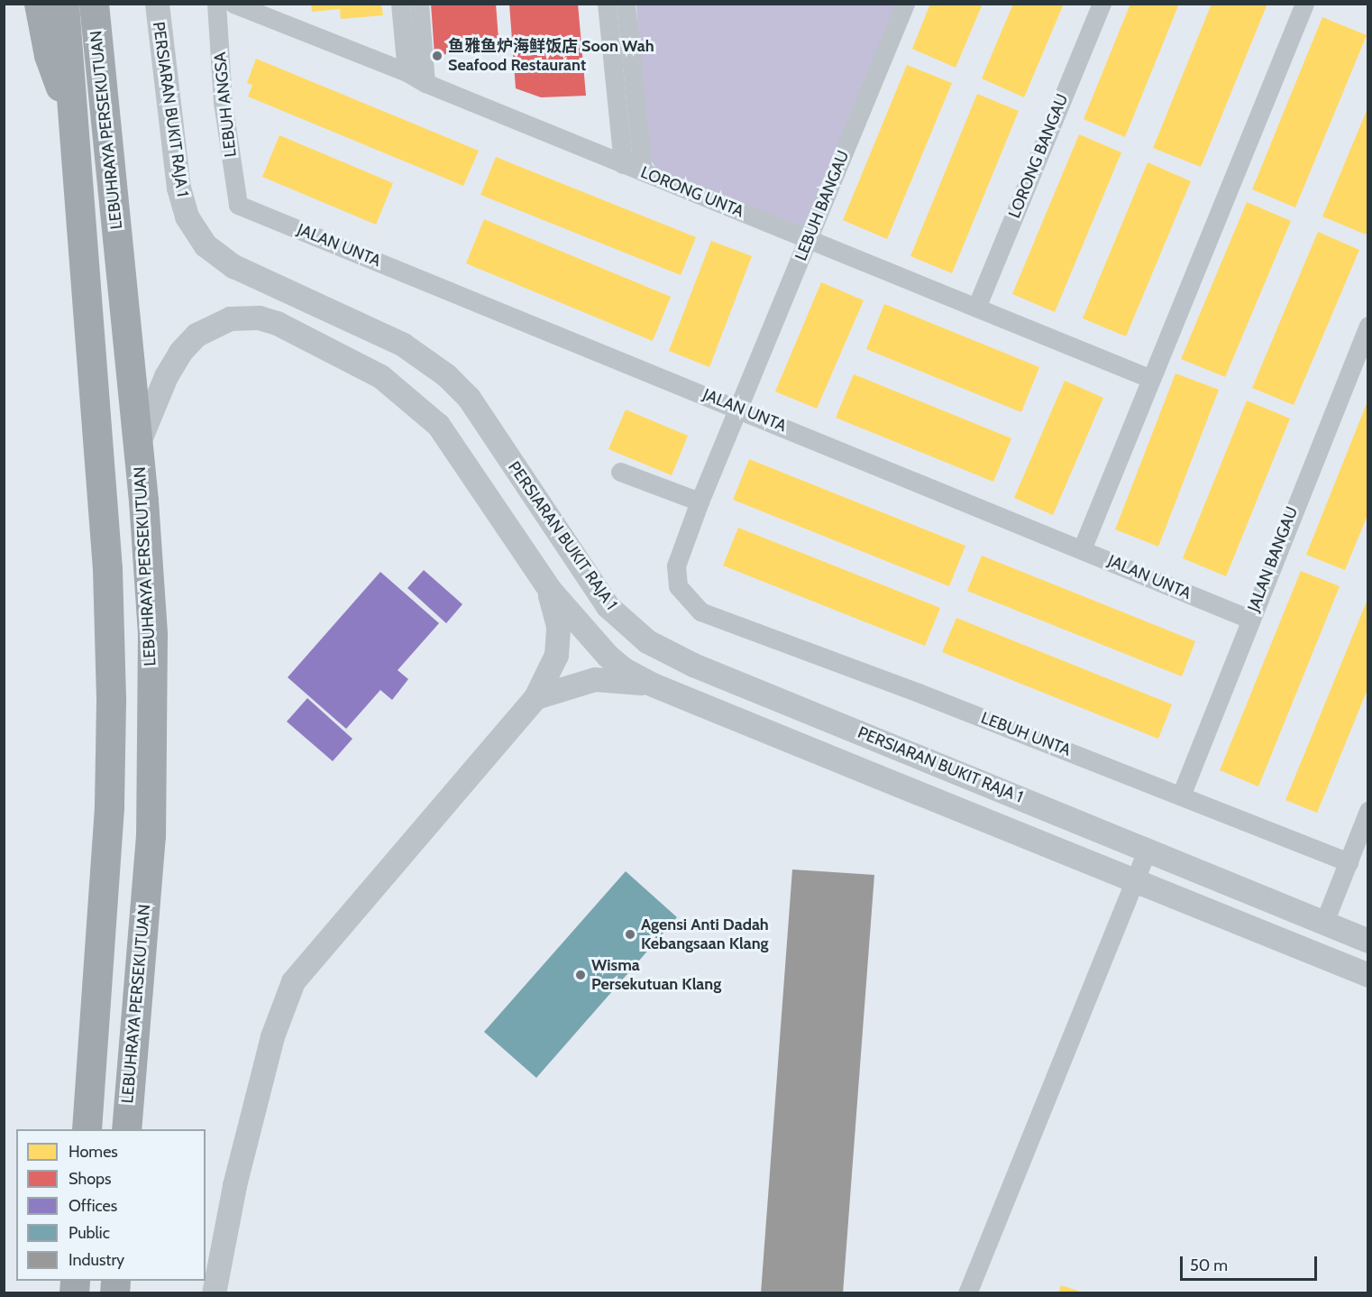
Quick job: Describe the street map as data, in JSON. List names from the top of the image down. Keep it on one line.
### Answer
{"streets":{"highway":["LEBUHRAYA PERSEKUTUAN"],"street":["LEBUH ANGSA","PERSIARAN BUKIT RAJA 1","LORONG BANGAU","LORONG UNTA","LEBUH BANGAU","JALAN UNTA","JALAN BANGAU","LEBUH UNTA"]},"crossings":[["LEBUH ANGSA","JALAN UNTA"],["LORONG BANGAU","LORONG UNTA"],["LORONG UNTA","LEBUH BANGAU"],["LEBUH BANGAU","JALAN UNTA"],["LEBUH BANGAU","LEBUH UNTA"],["JALAN UNTA","JALAN BANGAU"],["JALAN BANGAU","LEBUH UNTA"]],"places":["鱼雅鱼炉海鲜饭店 Soon Wah Seafood Restaurant","Agensi Anti Dadah Kebangsaan Klang","Wisma Persekutuan Klang"],"legend":["Homes","Shops","Offices","Public","Industry"],"scale_bar":"50 m"}
